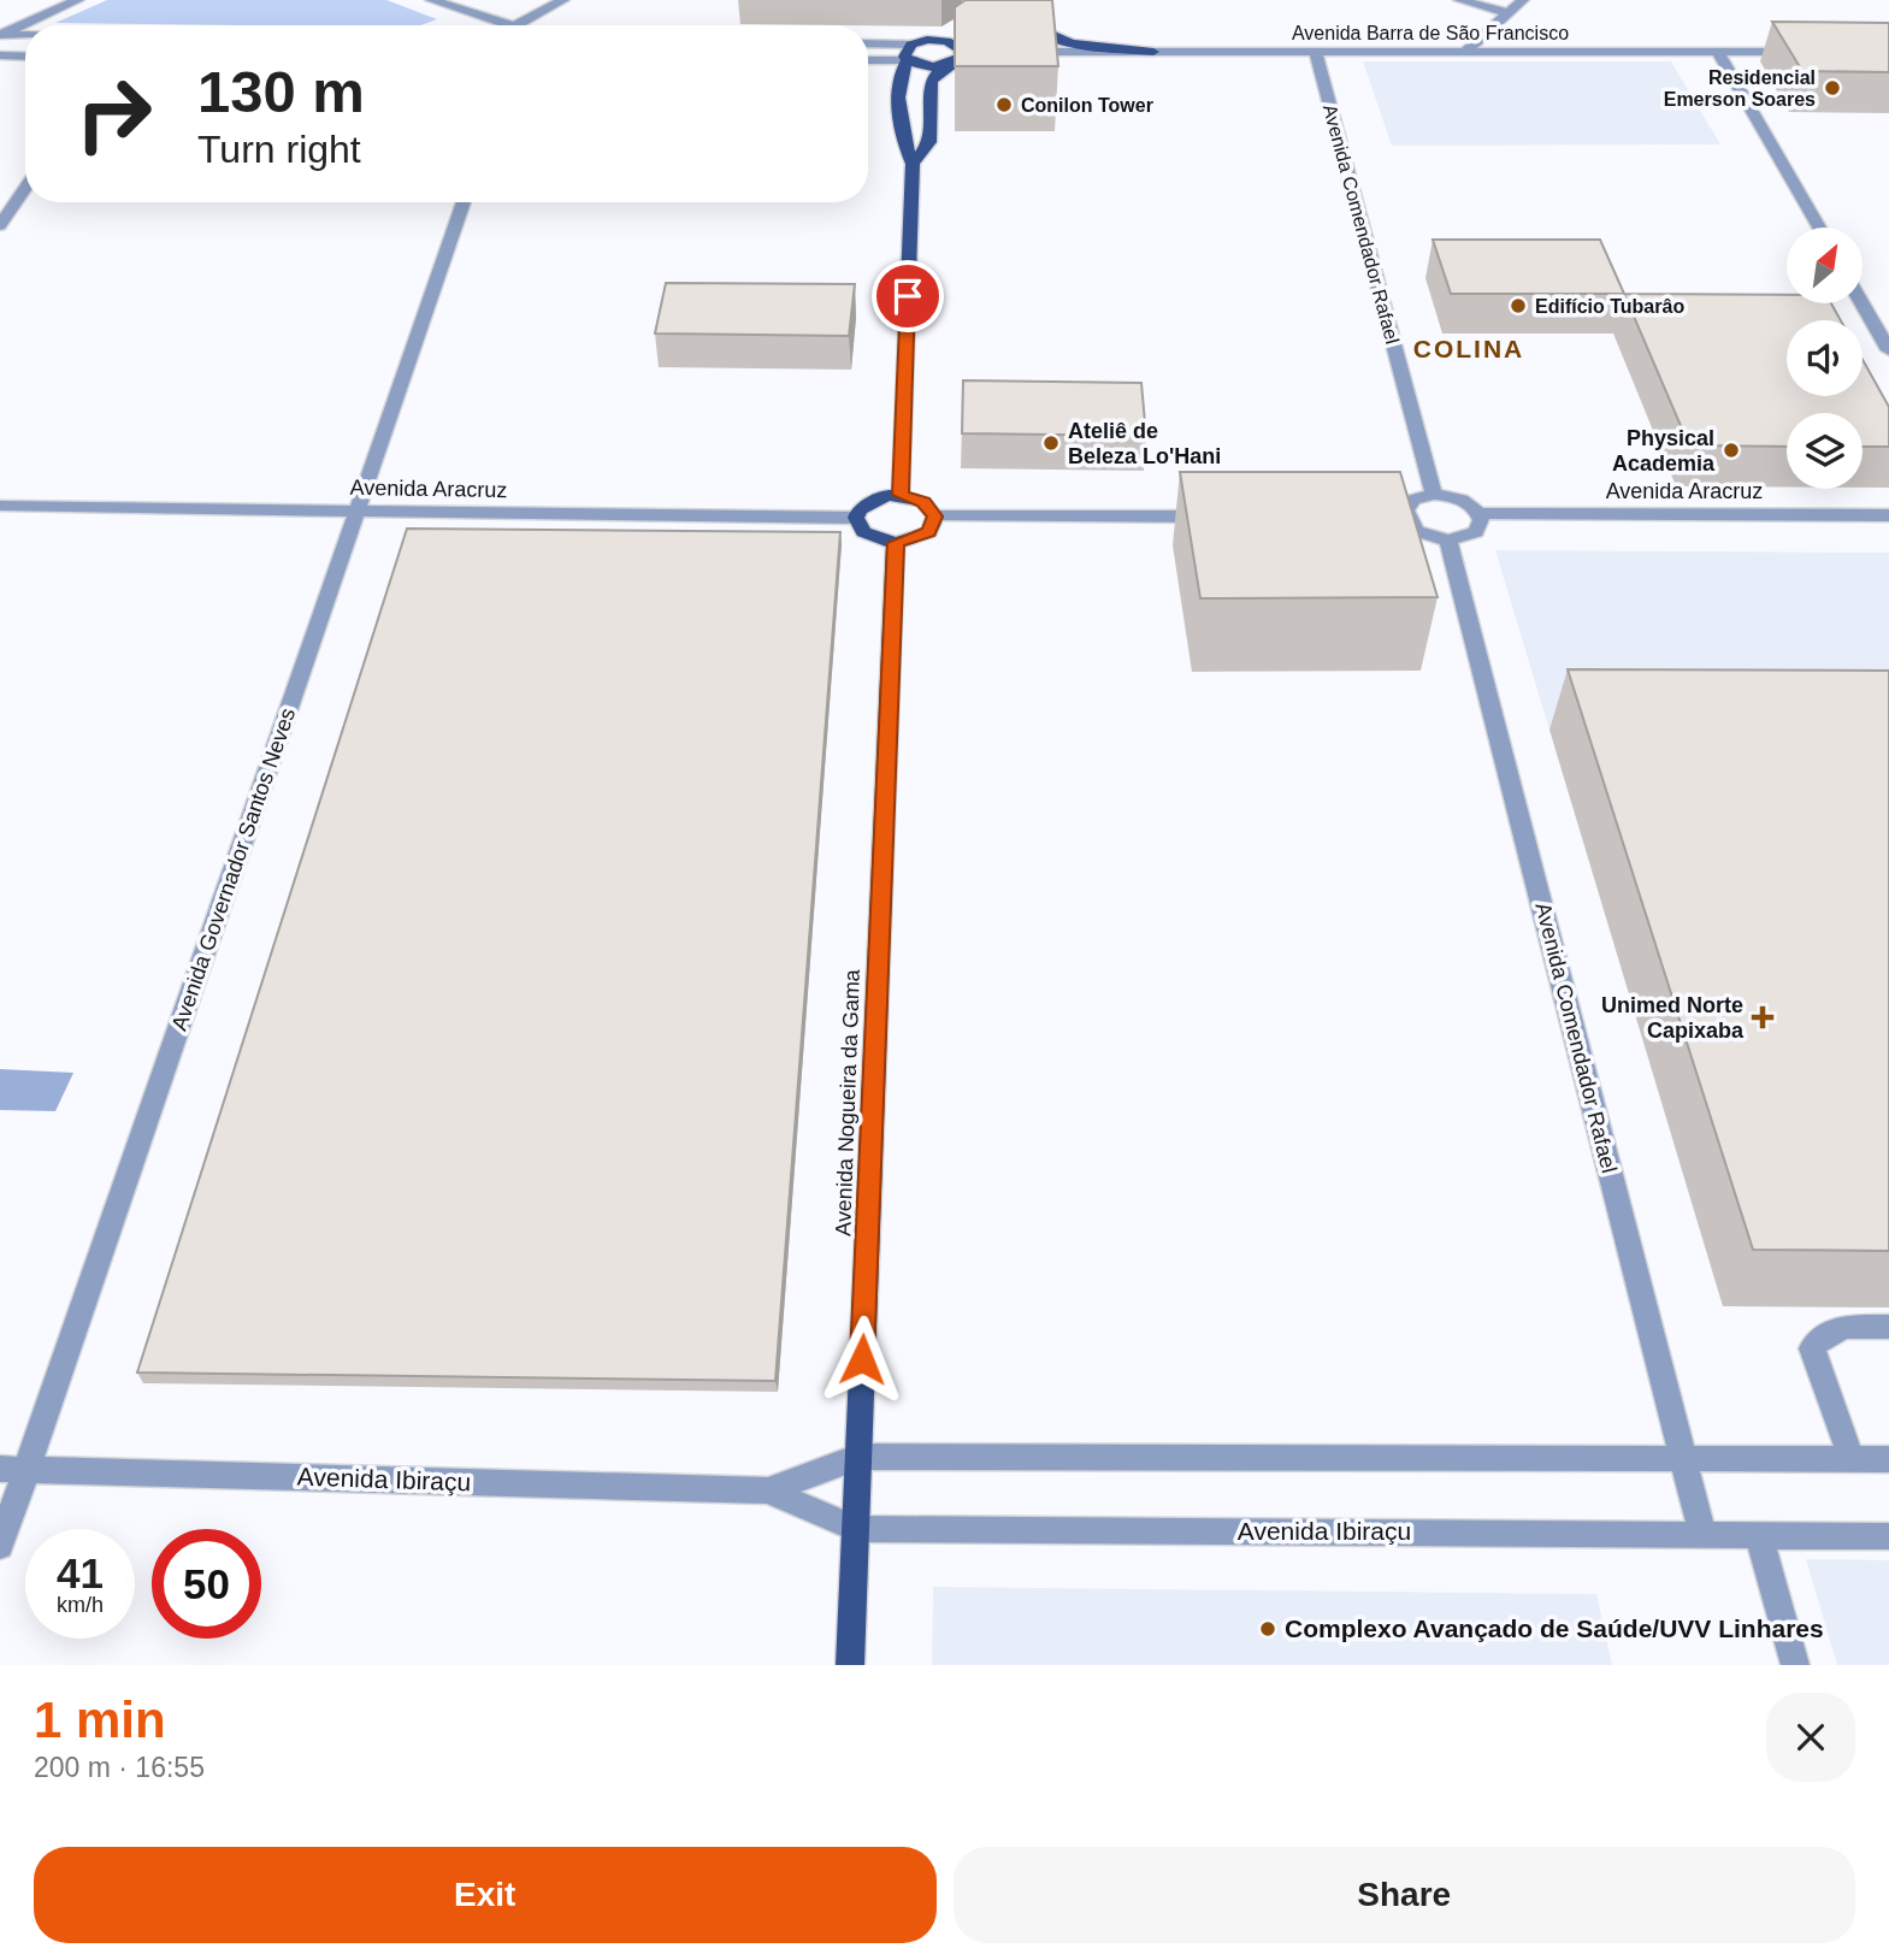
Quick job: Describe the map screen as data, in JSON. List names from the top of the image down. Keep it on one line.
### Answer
{"streets":{"main road":["Avenida Nogueira da Gama"],"street":["Avenida Barra de São Francisco","Avenida Comendador Rafael","Avenida Aracruz","Avenida Governador Santos Neves","Avenida Ibiraçu"]},"crossings":[["Avenida Barra de São Francisco","Avenida Comendador Rafael"],["Avenida Comendador Rafael","Avenida Ibiraçu"],["Avenida Aracruz","Avenida Governador Santos Neves"],["Avenida Governador Santos Neves","Avenida Ibiraçu"],["Avenida Nogueira da Gama","Avenida Ibiraçu"]],"districts":["COLINA"],"places":{"other":["Residencial Emerson Soares","Conilon Tower","Edifício Tubarâo","Ateliê de Beleza Lo'Hani","Physical Academia","Complexo Avançado de Saúde/UVV Linhares"],"health":["Unimed Norte Capixaba"]},"north":"top right","page":{"turn":["130 m","Turn right"],"speed":"41 km/h","limit":"50","heading":["1 min","200 m · 16:55"],"buttons":["Exit","Share"]}}
